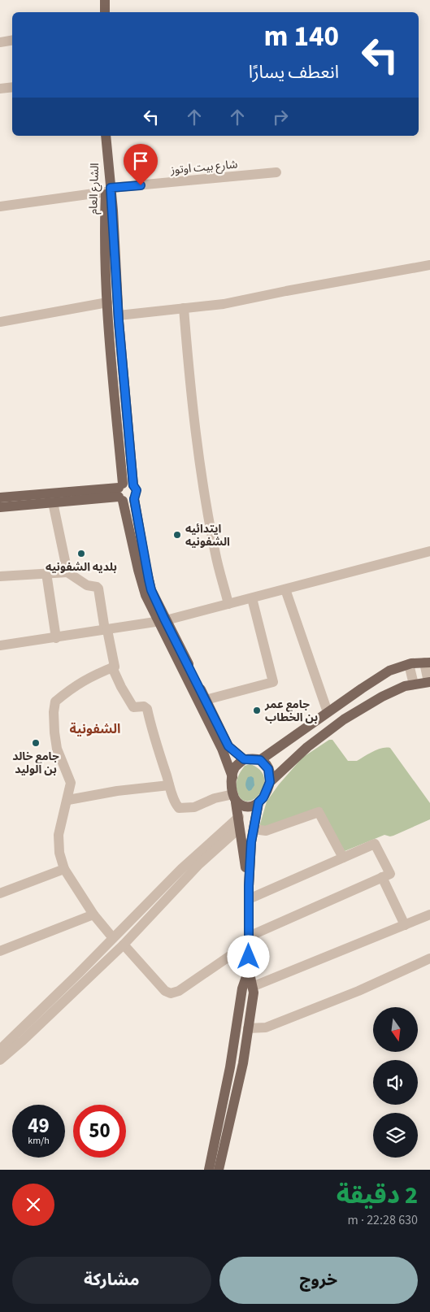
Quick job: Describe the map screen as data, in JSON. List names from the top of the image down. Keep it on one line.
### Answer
{"streets":{"main road":["الشارع العام"],"street":["شارع بيت اوتوز"]},"crossings":[["شارع بيت اوتوز","الشارع العام"]],"districts":["الشفونية"],"places":["ايتدائيه الشفونيه","بلديه الشفونيه","جامع عمر بن الخطاب","جامع خالد بن الوليد"],"north":"bottom","page":{"turn":["140 m","انعطف يسارًا"],"speed":"49 km/h","limit":"50","heading":["2 دقيقة","630 m · 22:28"],"buttons":["خروج","مشاركة"]}}
